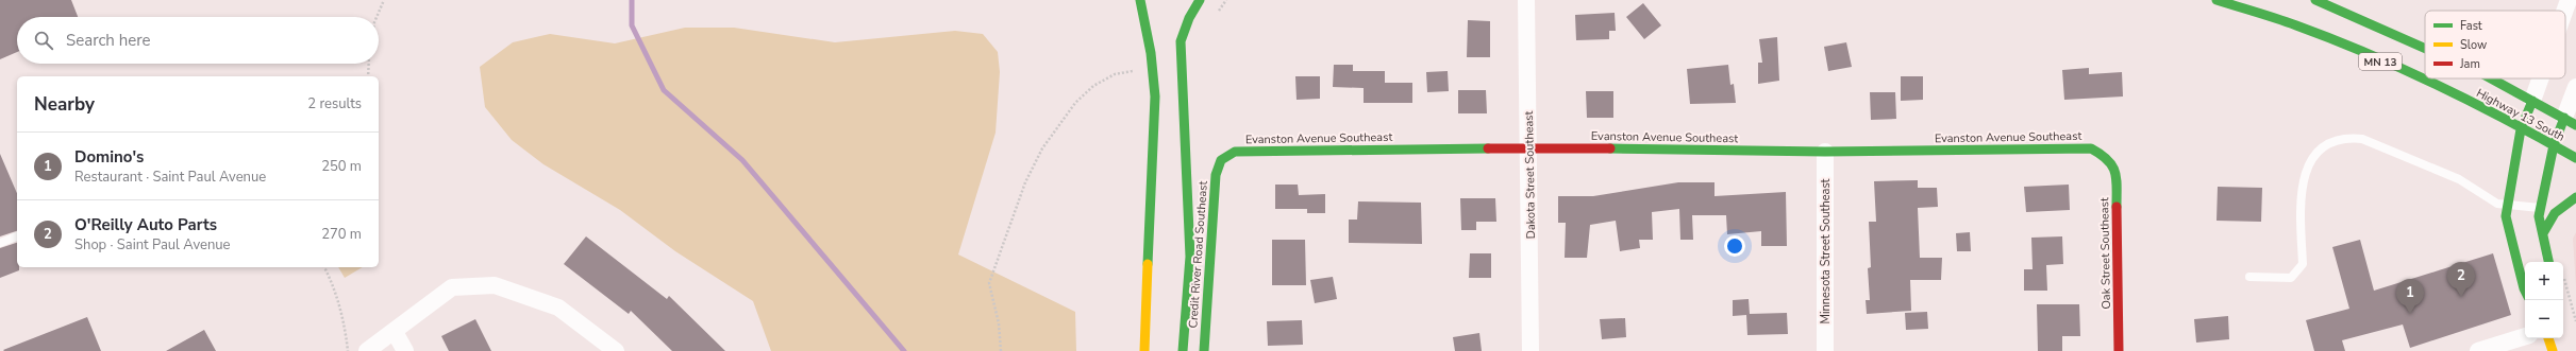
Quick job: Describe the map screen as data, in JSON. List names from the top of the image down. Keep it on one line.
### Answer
{"streets":{"street":["MN 13","Highway 13 South","Evanston Avenue Southeast","Dakota Street Southeast","Minnesota Street Southeast","Oak Street Southeast","Credit River Road Southeast"]},"crossings":[["Evanston Avenue Southeast","Dakota Street Southeast"],["Evanston Avenue Southeast","Minnesota Street Southeast"],["Evanston Avenue Southeast","Oak Street Southeast"],["Evanston Avenue Southeast","Credit River Road Southeast"]],"legend":["Fast","Slow","Jam"],"page":{"search":"Search here","heading":["Nearby","2 results"],"list":[{"mark":"1","name":"Domino's","note":"Restaurant · Saint Paul Avenue","value":"250 m"},{"mark":"2","name":"O'Reilly Auto Parts","note":"Shop · Saint Paul Avenue","value":"270 m"}],"map_buttons":["+","−"],"pins":["2","1"]}}
